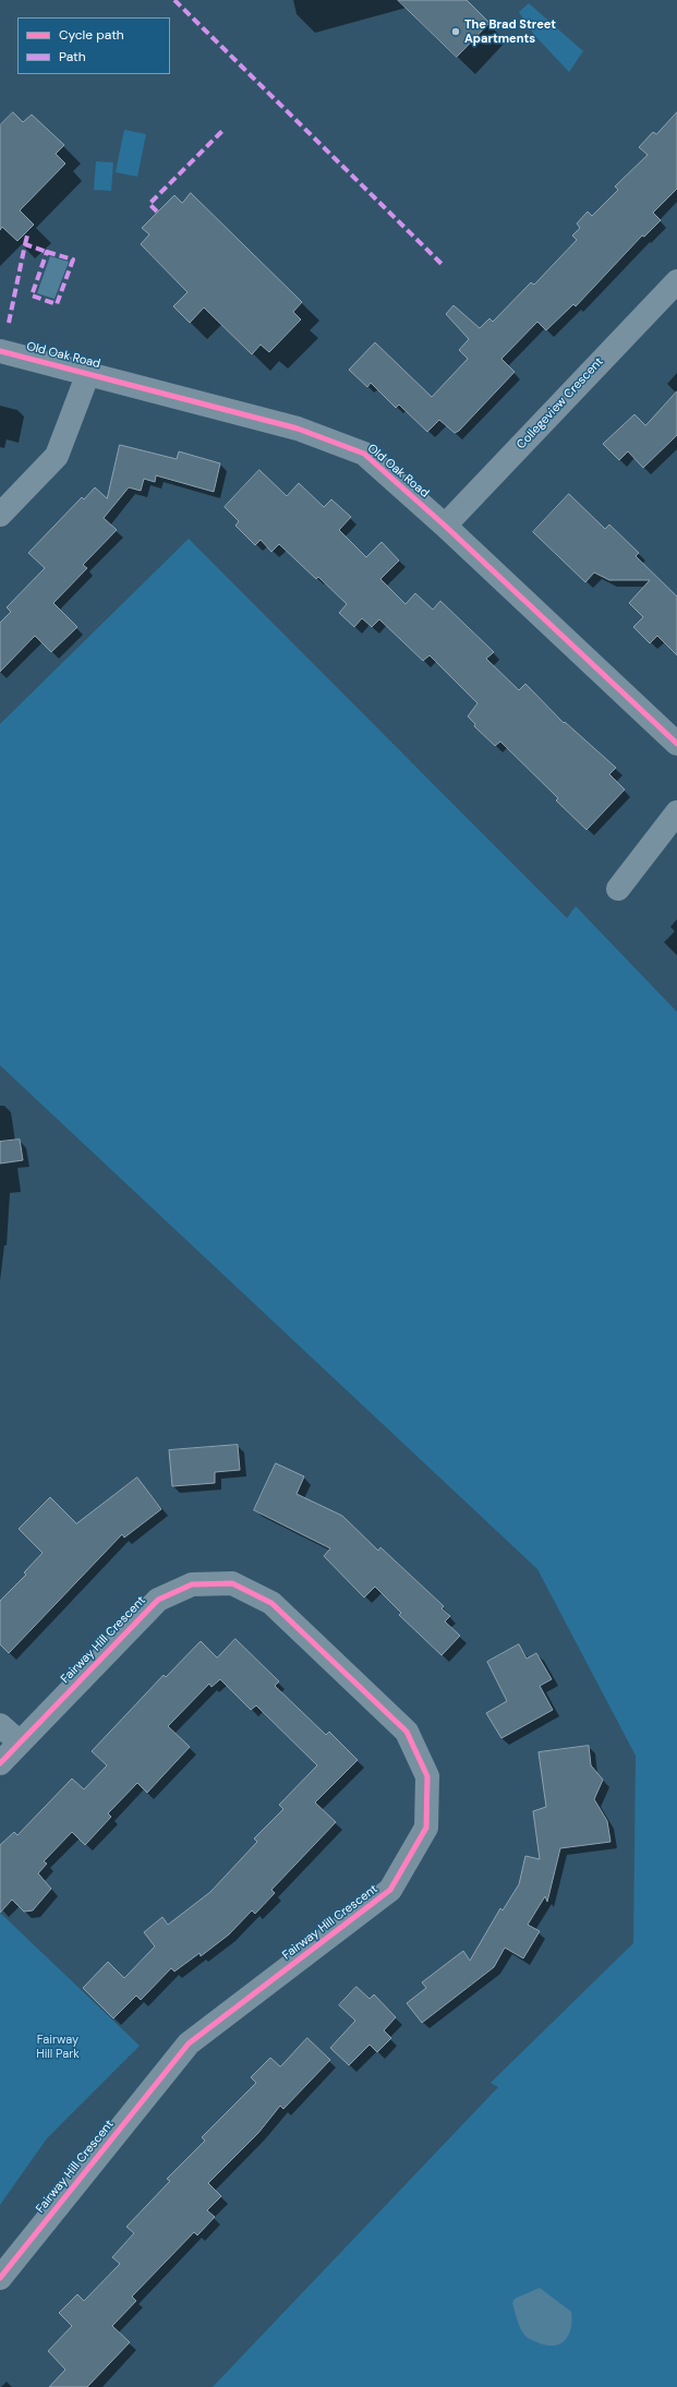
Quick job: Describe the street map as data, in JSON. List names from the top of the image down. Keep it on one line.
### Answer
{"streets":{"street":["Old Oak Road","Collegeview Crescent","Fairway Hill Crescent"]},"crossings":[["Old Oak Road","Collegeview Crescent"]],"parks":["Fairway Hill Park"],"places":["The Brad Street Apartments"],"legend":["Cycle path","Path"]}
